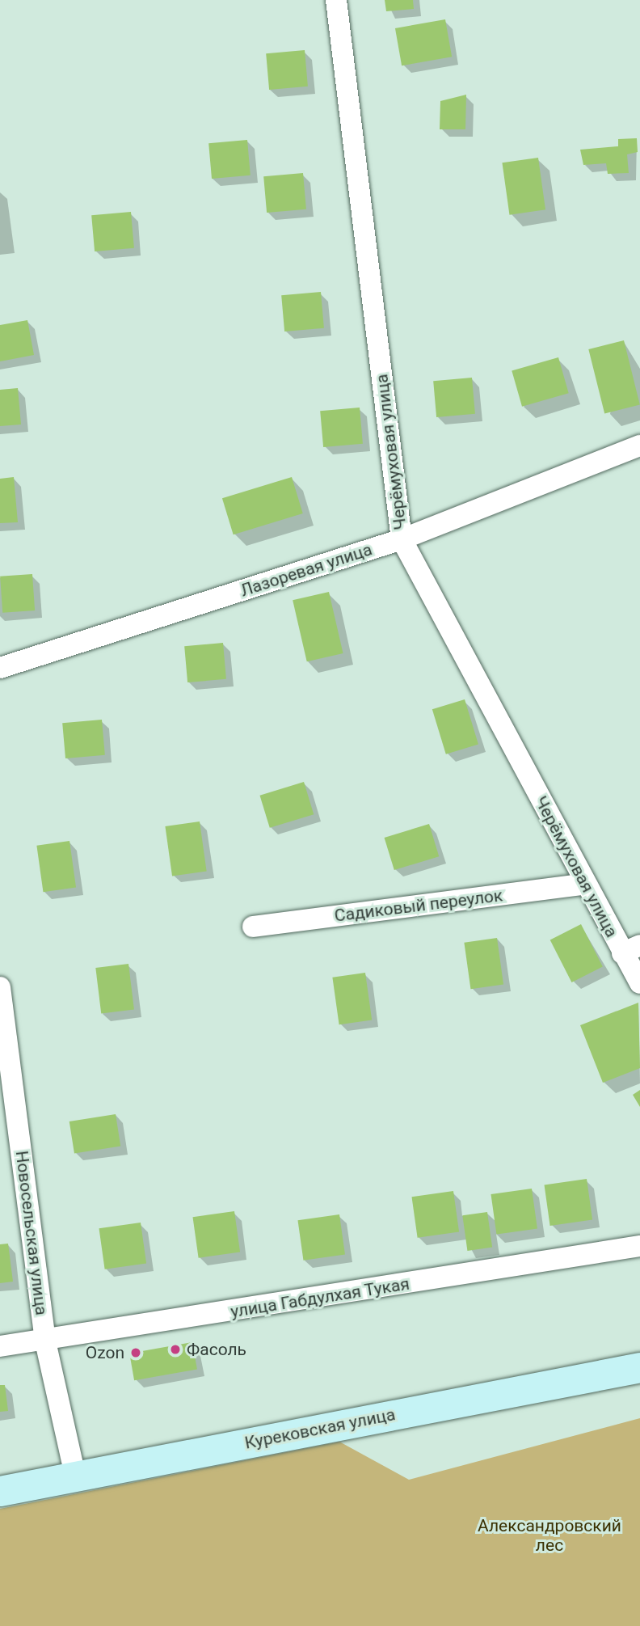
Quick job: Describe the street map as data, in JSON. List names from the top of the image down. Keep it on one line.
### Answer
{"streets":{"street":["Черёмуховая улица","Лазоревая улица","Садиковый переулок","Новосельская улица","улица Габдулхая Тукая","Курековская улица"]},"crossings":[["Черёмуховая улица","Лазоревая улица"],["Черёмуховая улица","Садиковый переулок"],["Новосельская улица","улица Габдулхая Тукая"],["Новосельская улица","Курековская улица"]],"parks":["Александровский лес"],"places":["Фасоль","Ozon"]}
